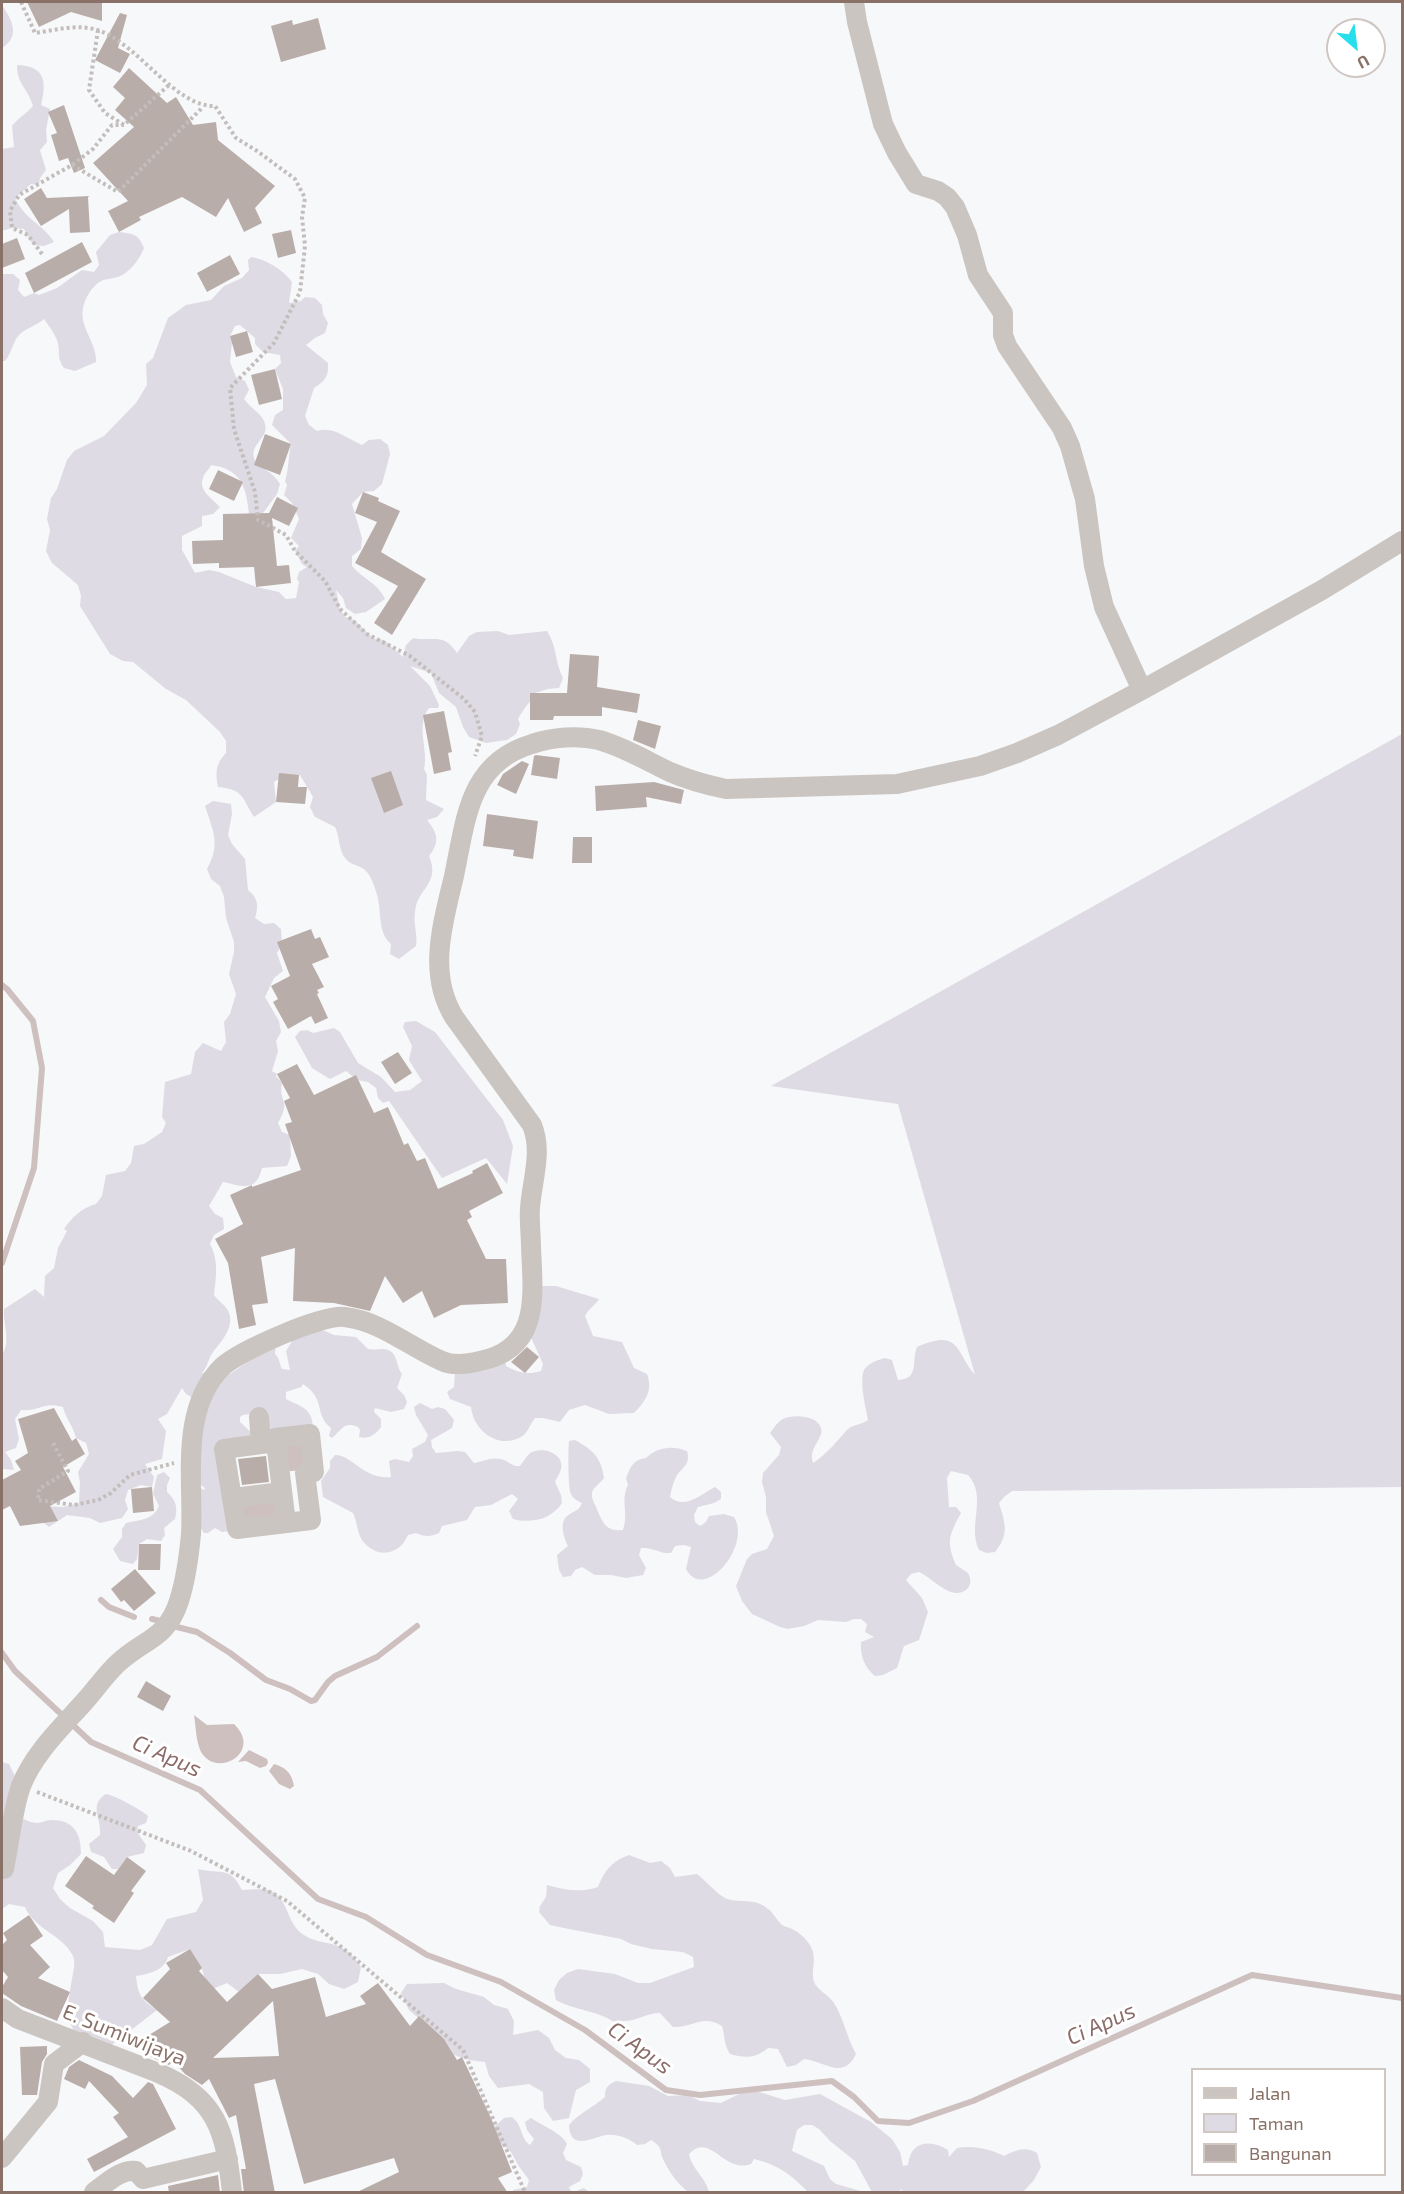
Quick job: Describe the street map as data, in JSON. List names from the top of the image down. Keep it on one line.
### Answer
{"streets":{"street":["E. Sumiwijaya"]},"water":["Ci Apus"],"legend":["Jalan","Taman","Bangunan"],"north":"bottom right"}
